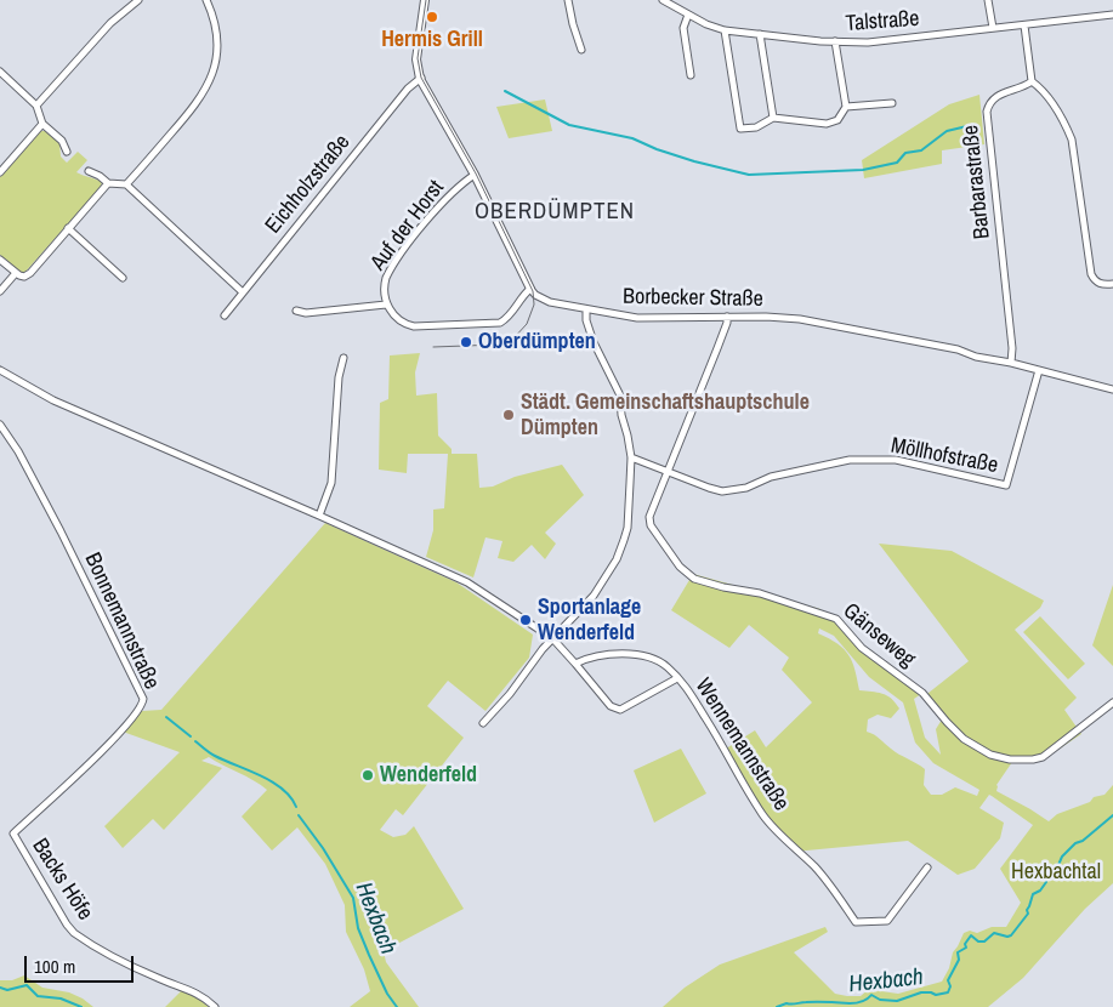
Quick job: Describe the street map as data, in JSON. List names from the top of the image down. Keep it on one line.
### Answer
{"streets":{"street":["Talstraße","Barbarastraße","Eichholzstraße","Auf der Horst","Borbecker Straße","Möllhofstraße","Bonnemannstraße","Gänseweg","Wennemannstraße","Backs Höfe"]},"crossings":[["Barbarastraße","Borbecker Straße"],["Borbecker Straße","Möllhofstraße"],["Möllhofstraße","Gänseweg"],["Bonnemannstraße","Backs Höfe"]],"districts":["OBERDÜMPTEN"],"water":["Hexbach"],"parks":["Hexbachtal"],"places":["Hermis Grill","Oberdümpten","Städt. Gemeinschaftshauptschule Dümpten","Sportanlage Wenderfeld","Wenderfeld"],"scale_bar":"100 m"}
